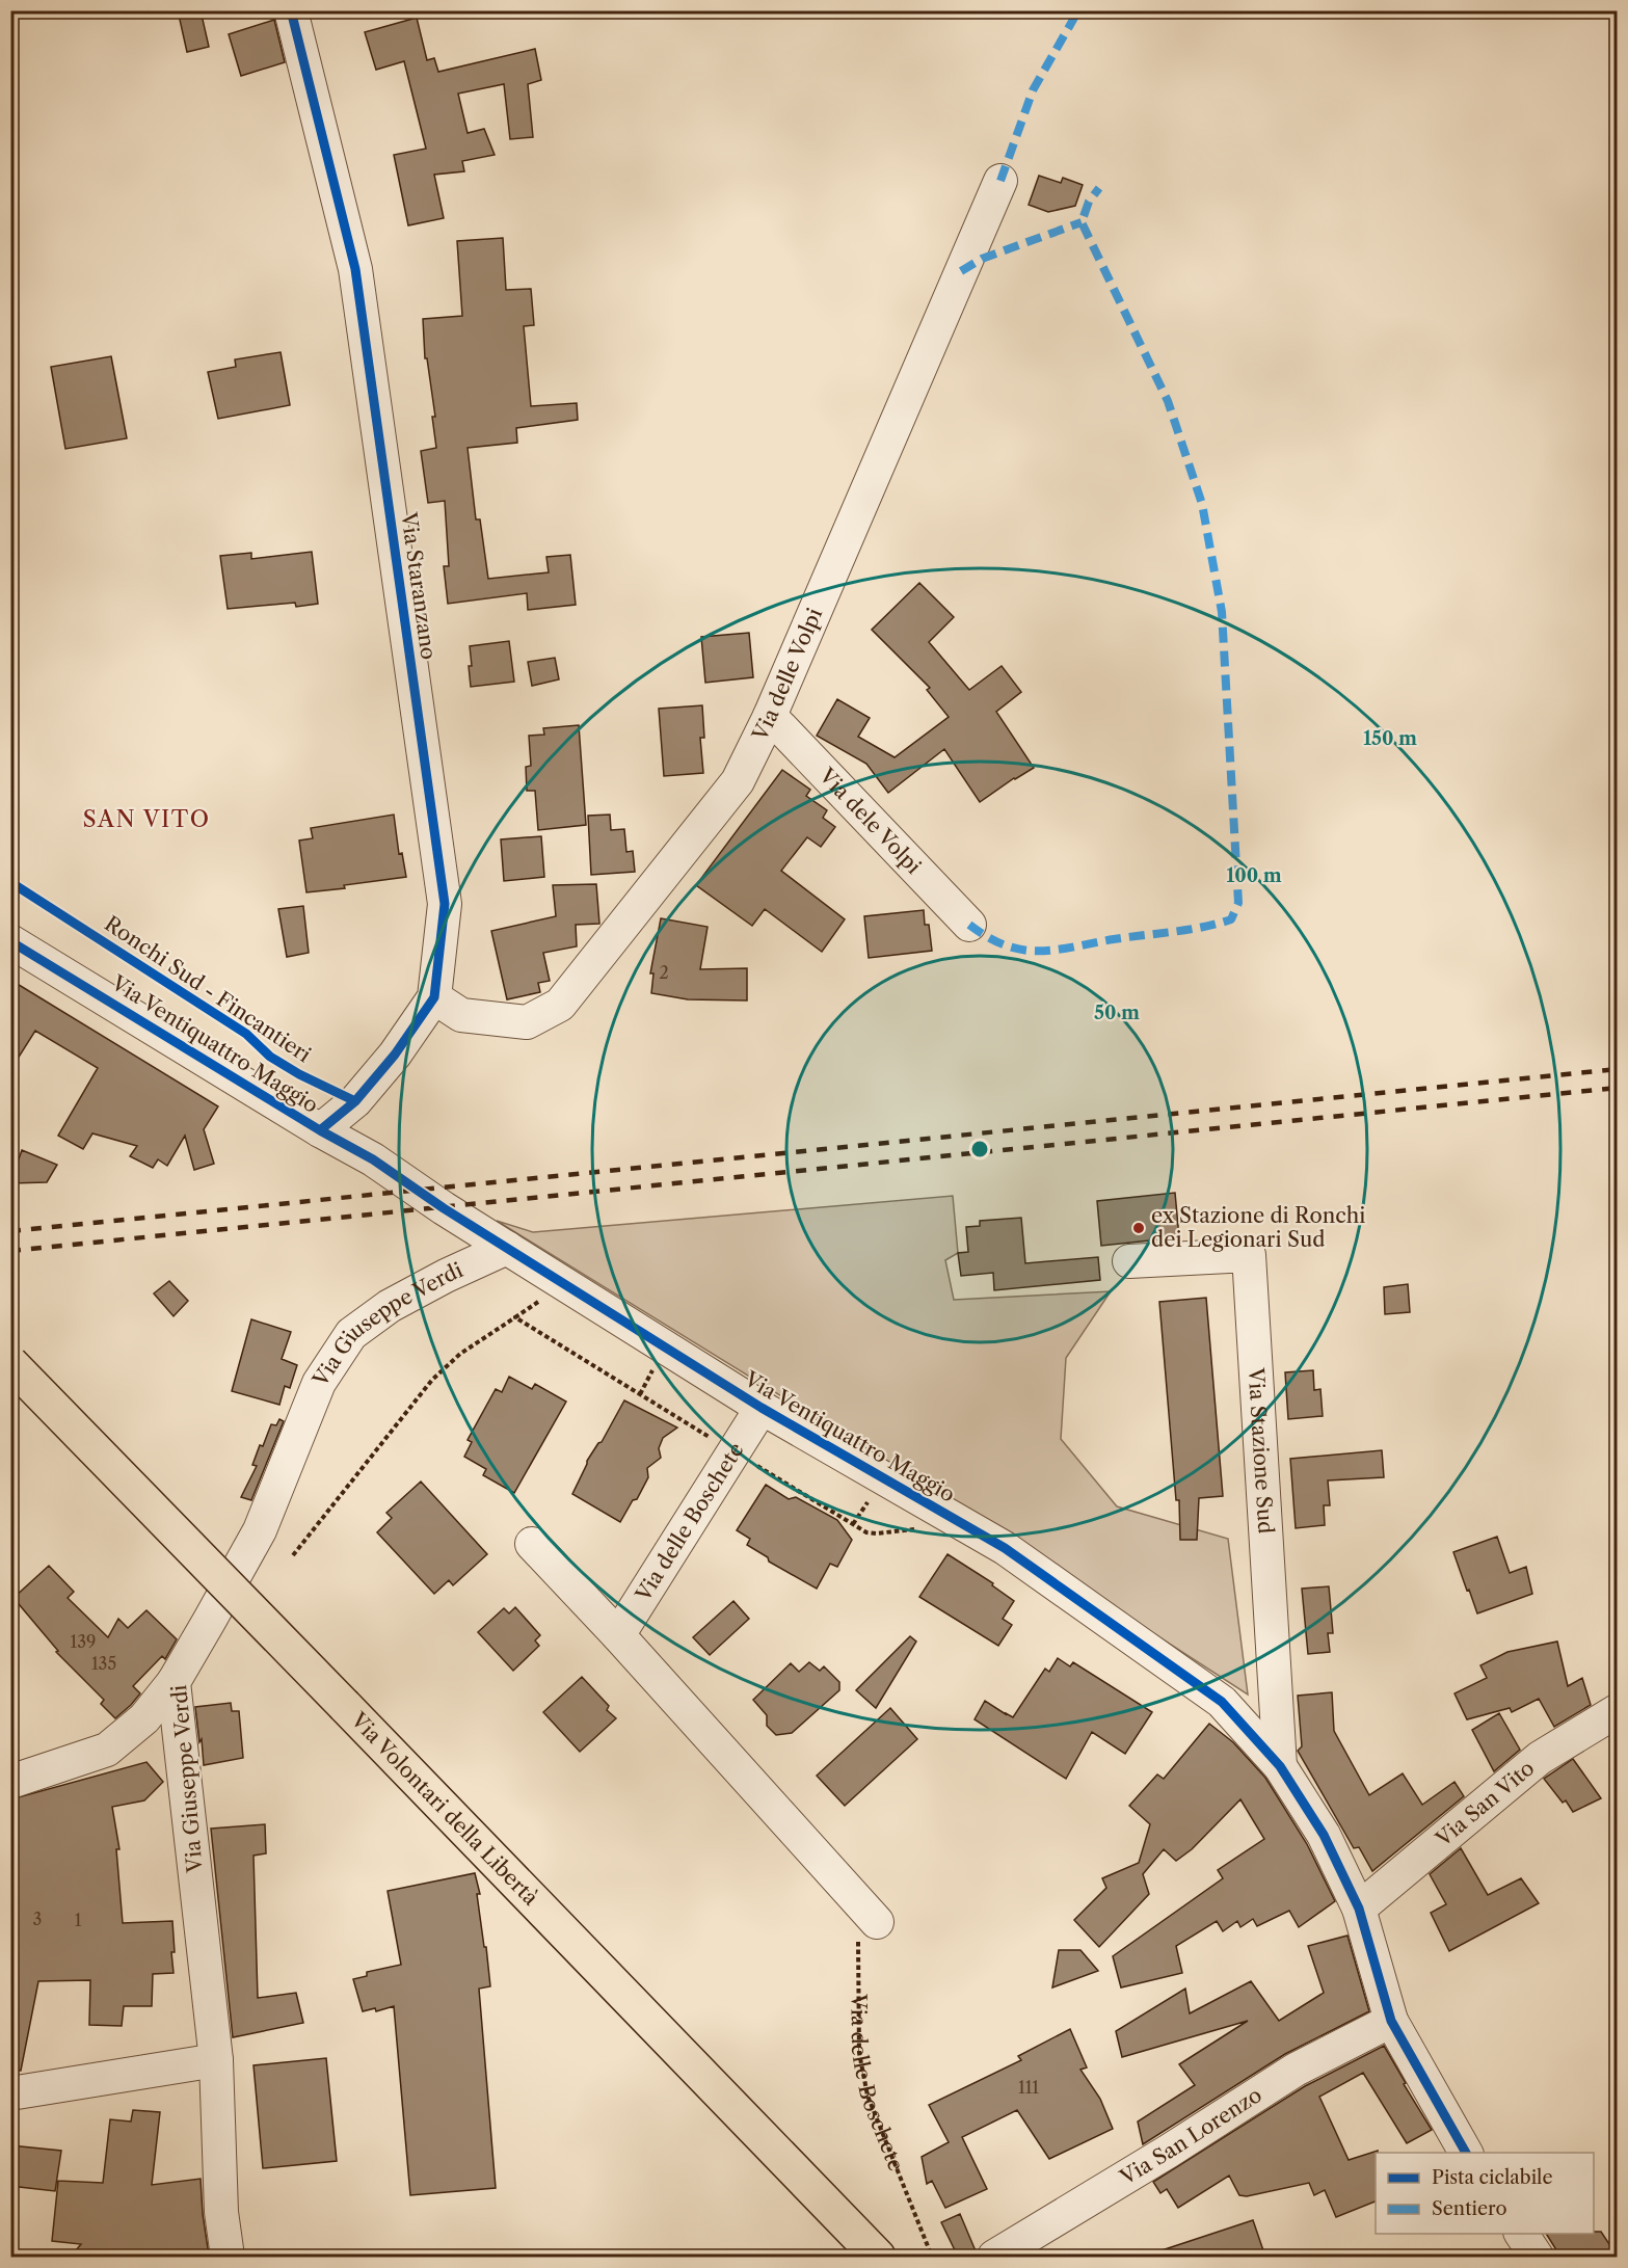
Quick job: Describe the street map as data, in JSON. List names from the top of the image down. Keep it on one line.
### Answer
{"streets":{"main road":["Via Volontari della Libertà"],"street":["Via Staranzano","Via delle Volpi","Via dele Volpi","Via Ventiquattro Maggio","Via Giuseppe Verdi","Via Stazione Sud","Via delle Boschete","Via San Vito","Via San Lorenzo"],"cycle path":["Ronchi Sud - Fincantieri"]},"crossings":[["Via Staranzano","Via delle Volpi"],["Via Staranzano","Via Ventiquattro Maggio"],["Via delle Volpi","Via dele Volpi"],["Via Ventiquattro Maggio","Via Giuseppe Verdi"],["Via Ventiquattro Maggio","Via Stazione Sud"],["Via Ventiquattro Maggio","Via delle Boschete"],["Via Ventiquattro Maggio","Via San Vito"],["Via Ventiquattro Maggio","Via San Lorenzo"]],"districts":["SAN VITO"],"places":["ex Stazione di Ronchi dei Legionari Sud"],"house_numbers":["2","139","135","3","1","111"],"legend":["Pista ciclabile","Sentiero"],"rings":["150 m","100 m","50 m"]}
